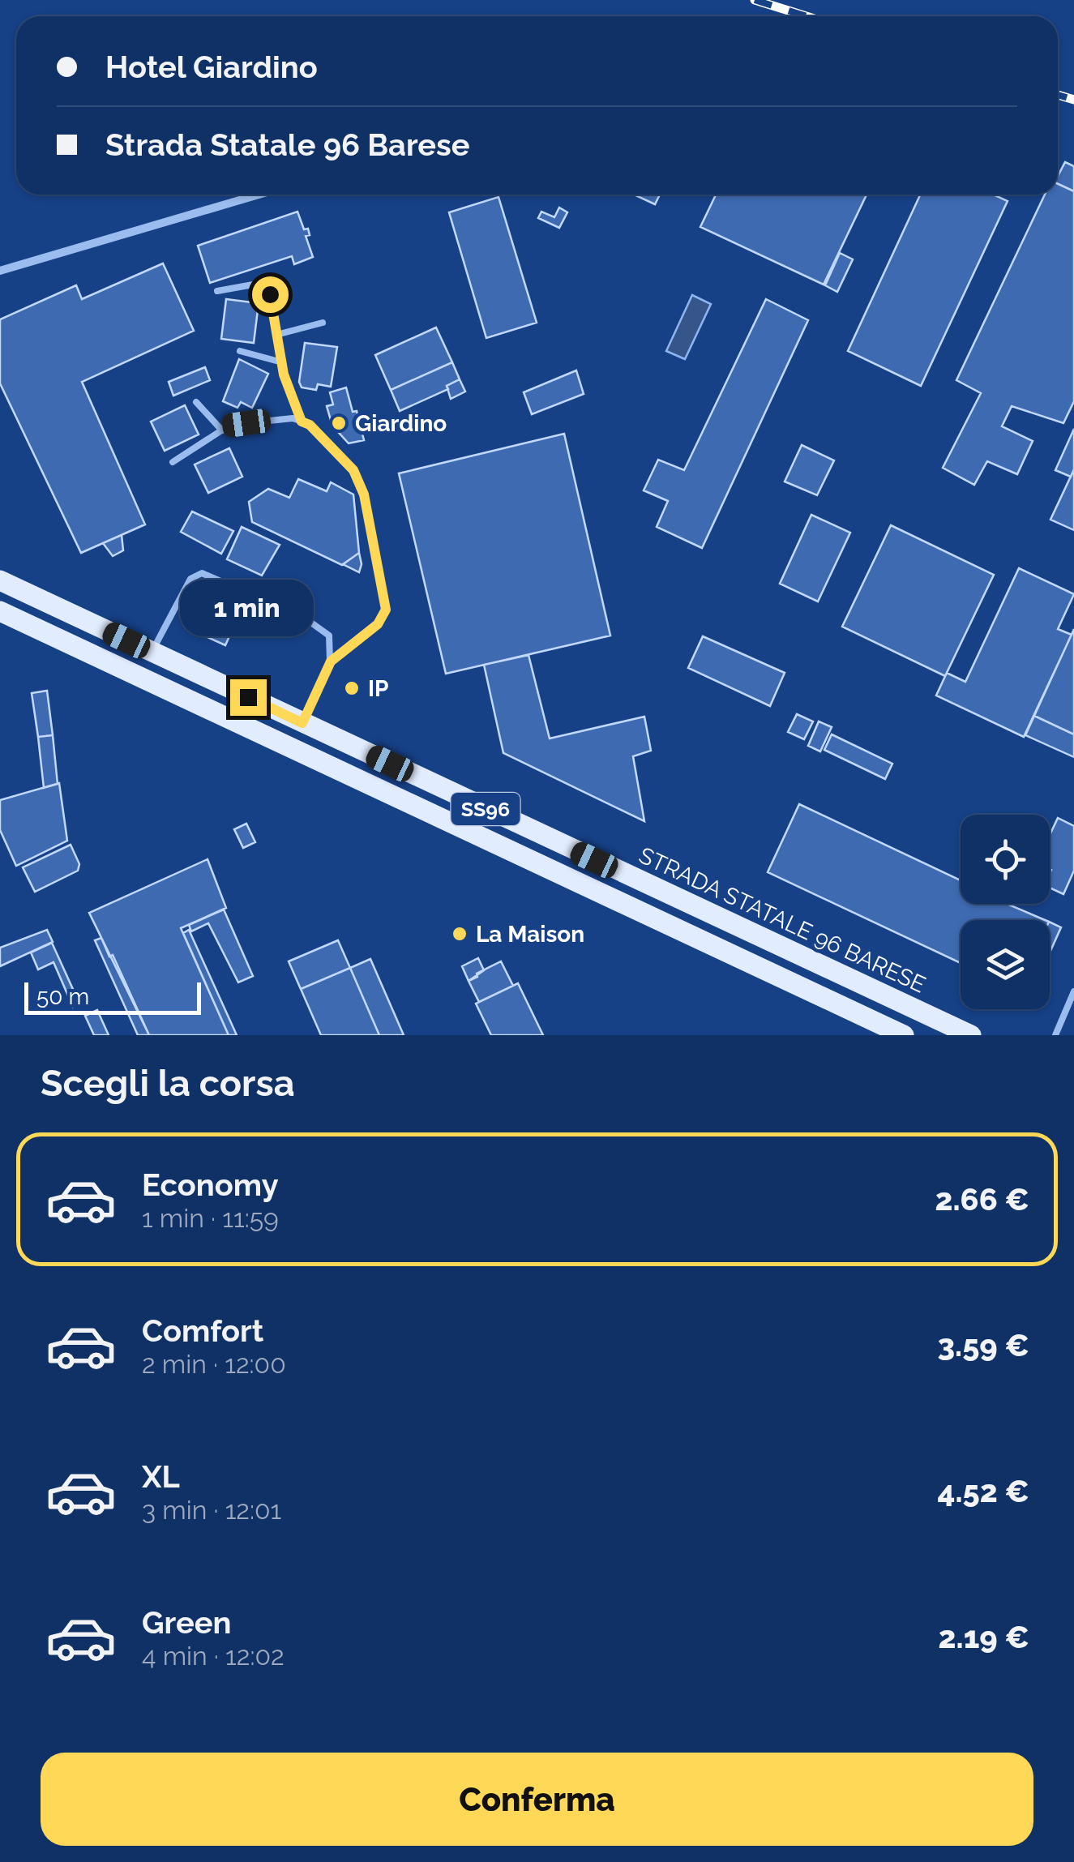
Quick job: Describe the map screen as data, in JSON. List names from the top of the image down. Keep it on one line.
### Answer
{"streets":{"main road":["SS96","STRADA STATALE 96 BARESE"]},"places":["Giardino","IP","La Maison"],"scale_bar":"50 m","page":{"banner":["Hotel Giardino","Strada Statale 96 Barese"],"bubble":"1 min","scale":"50 m","heading":"Scegli la corsa","list":[{"name":"Economy","note":"1 min · 11:59","value":"2.66 €"},{"name":"Comfort","note":"2 min · 12:00","value":"3.59 €"},{"name":"XL","note":"3 min · 12:01","value":"4.52 €"},{"name":"Green","note":"4 min · 12:02","value":"2.19 €"}],"buttons":"Conferma"}}
